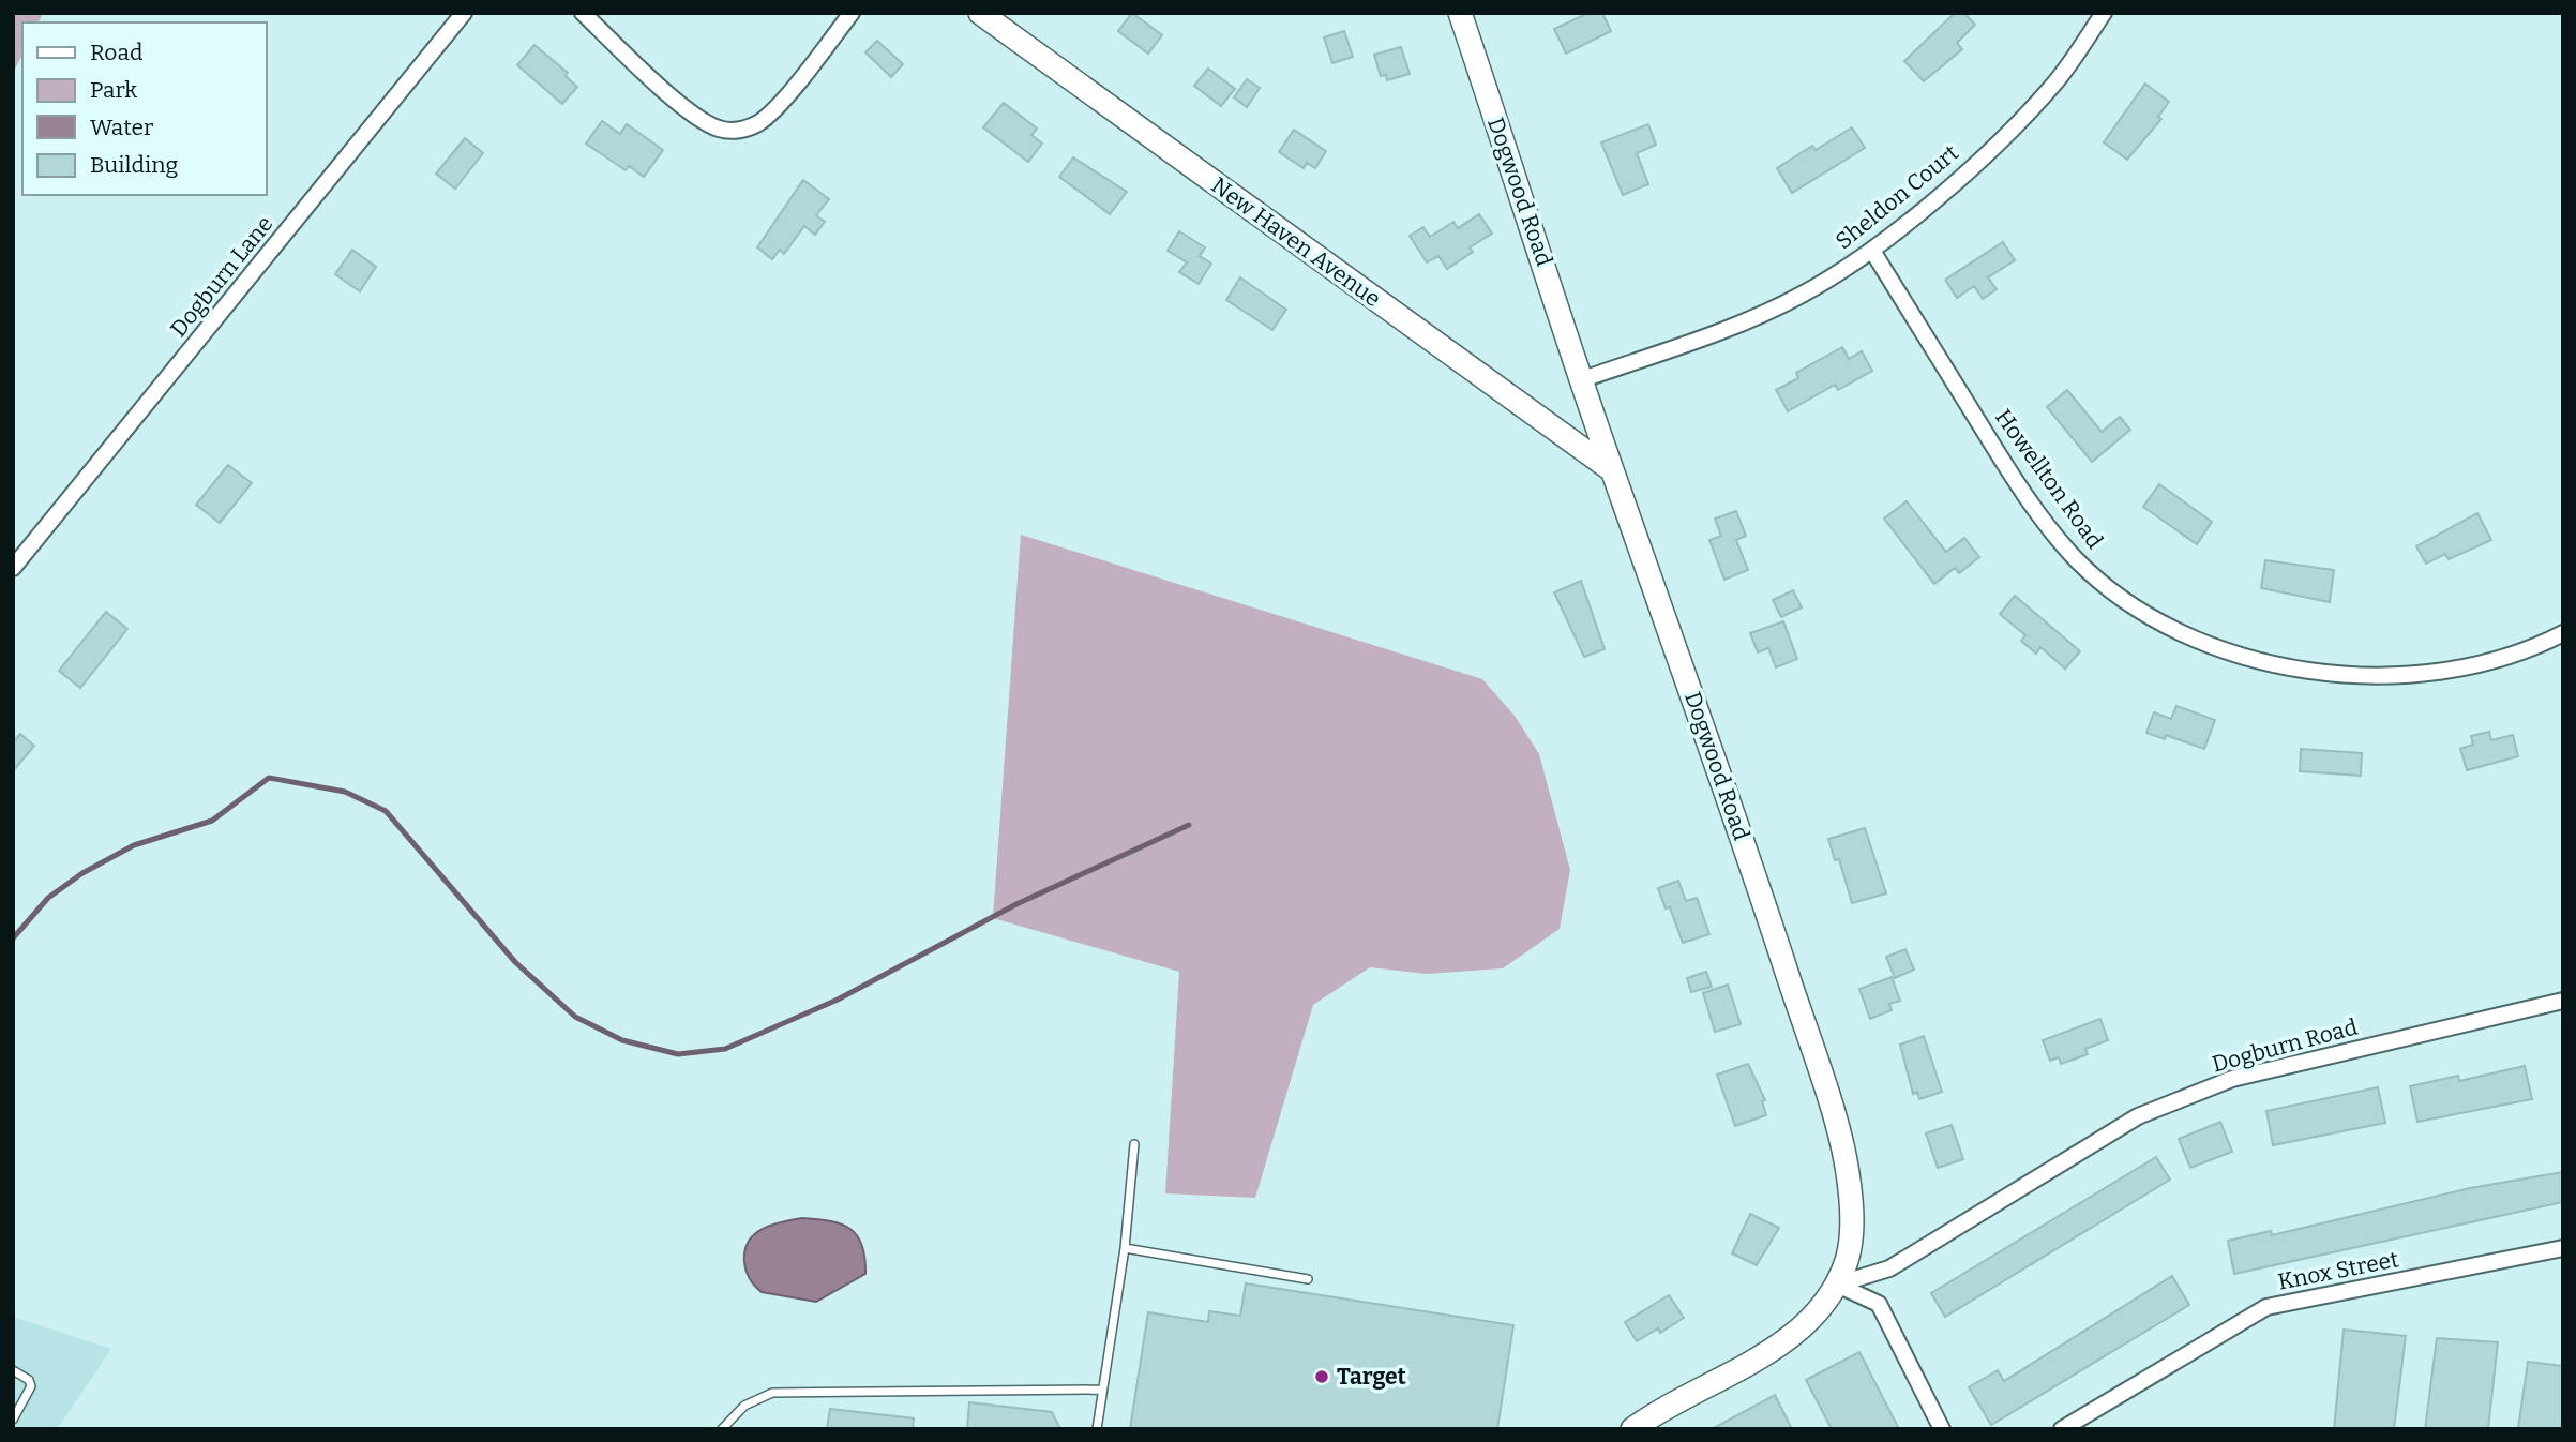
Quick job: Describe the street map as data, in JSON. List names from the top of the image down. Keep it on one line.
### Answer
{"streets":{"street":["Dogwood Road","Sheldon Court","New Haven Avenue","Dogburn Lane","Howellton Road","Dogburn Road","Knox Street"]},"crossings":[["Dogwood Road","Sheldon Court"],["Dogwood Road","New Haven Avenue"],["Dogwood Road","Dogburn Road"],["Sheldon Court","Howellton Road"]],"places":["Target"],"legend":["Road","Park","Water","Building"]}
